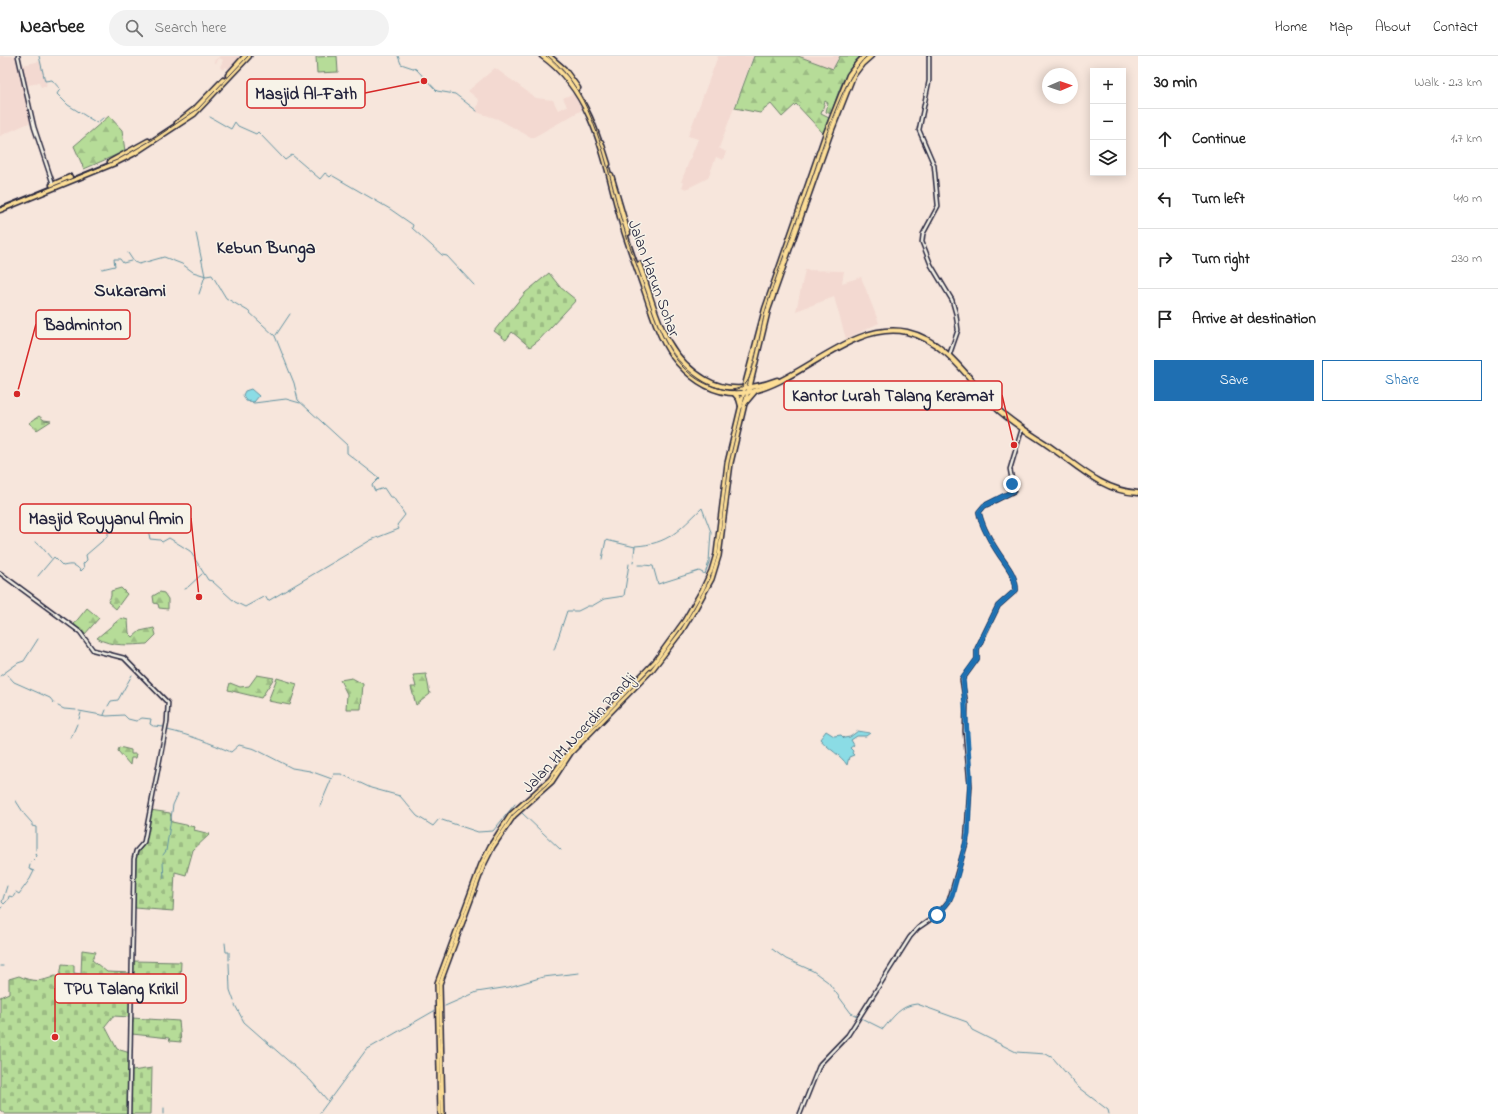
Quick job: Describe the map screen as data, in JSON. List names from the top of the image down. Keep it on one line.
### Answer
{"streets":{"highway":["Jalan Harun Sohar"],"main road":["Jalan HM Noerdin Pandji"]},"crossings":[["Jalan Harun Sohar","Jalan HM Noerdin Pandji"]],"districts":["Kebun Bunga","Sukarami"],"places":["Masjid Al-Fath","Badminton","Kantor Lurah Talang Keramat","Masjid Royyanul Amin","TPU Talang Krikil"],"north":"right","page":{"header":"Nearbee","search":"Search here","nav":["Home","Map","About","Contact"],"heading":["30 min","Walk · 2.3 km"],"map_buttons":["+","−"],"list":[["Continue","1.7 km"],["Turn left","410 m"],["Turn right","230 m"],"Arrive at destination"],"buttons":["Save","Share"]}}
